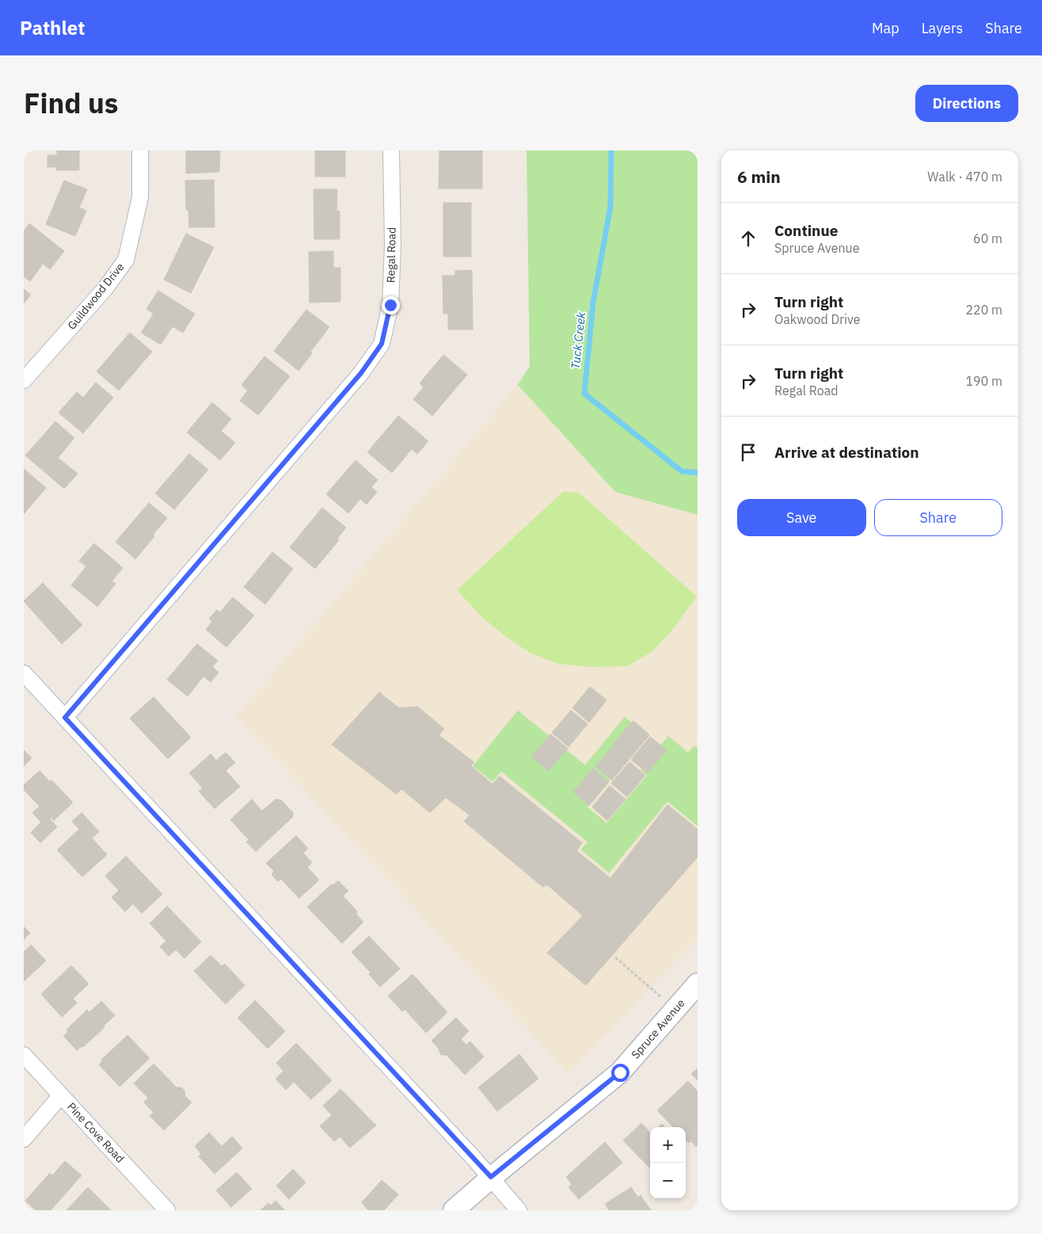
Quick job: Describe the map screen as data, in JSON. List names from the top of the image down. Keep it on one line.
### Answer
{"streets":{"street":["Regal Road","Guildwood Drive","Spruce Avenue","Pine Cove Road"]},"water":["Tuck Creek"],"page":{"header":"Pathlet","nav":["Map","Layers","Share"],"title":"Find us","buttons":["Directions",["Save","Share"]],"heading":["6 min","Walk · 470 m"],"list":[["Continue","Spruce Avenue","60 m"],["Turn right","Oakwood Drive","220 m"],["Turn right","Regal Road","190 m"],"Arrive at destination"],"map_buttons":["+","−"]}}
